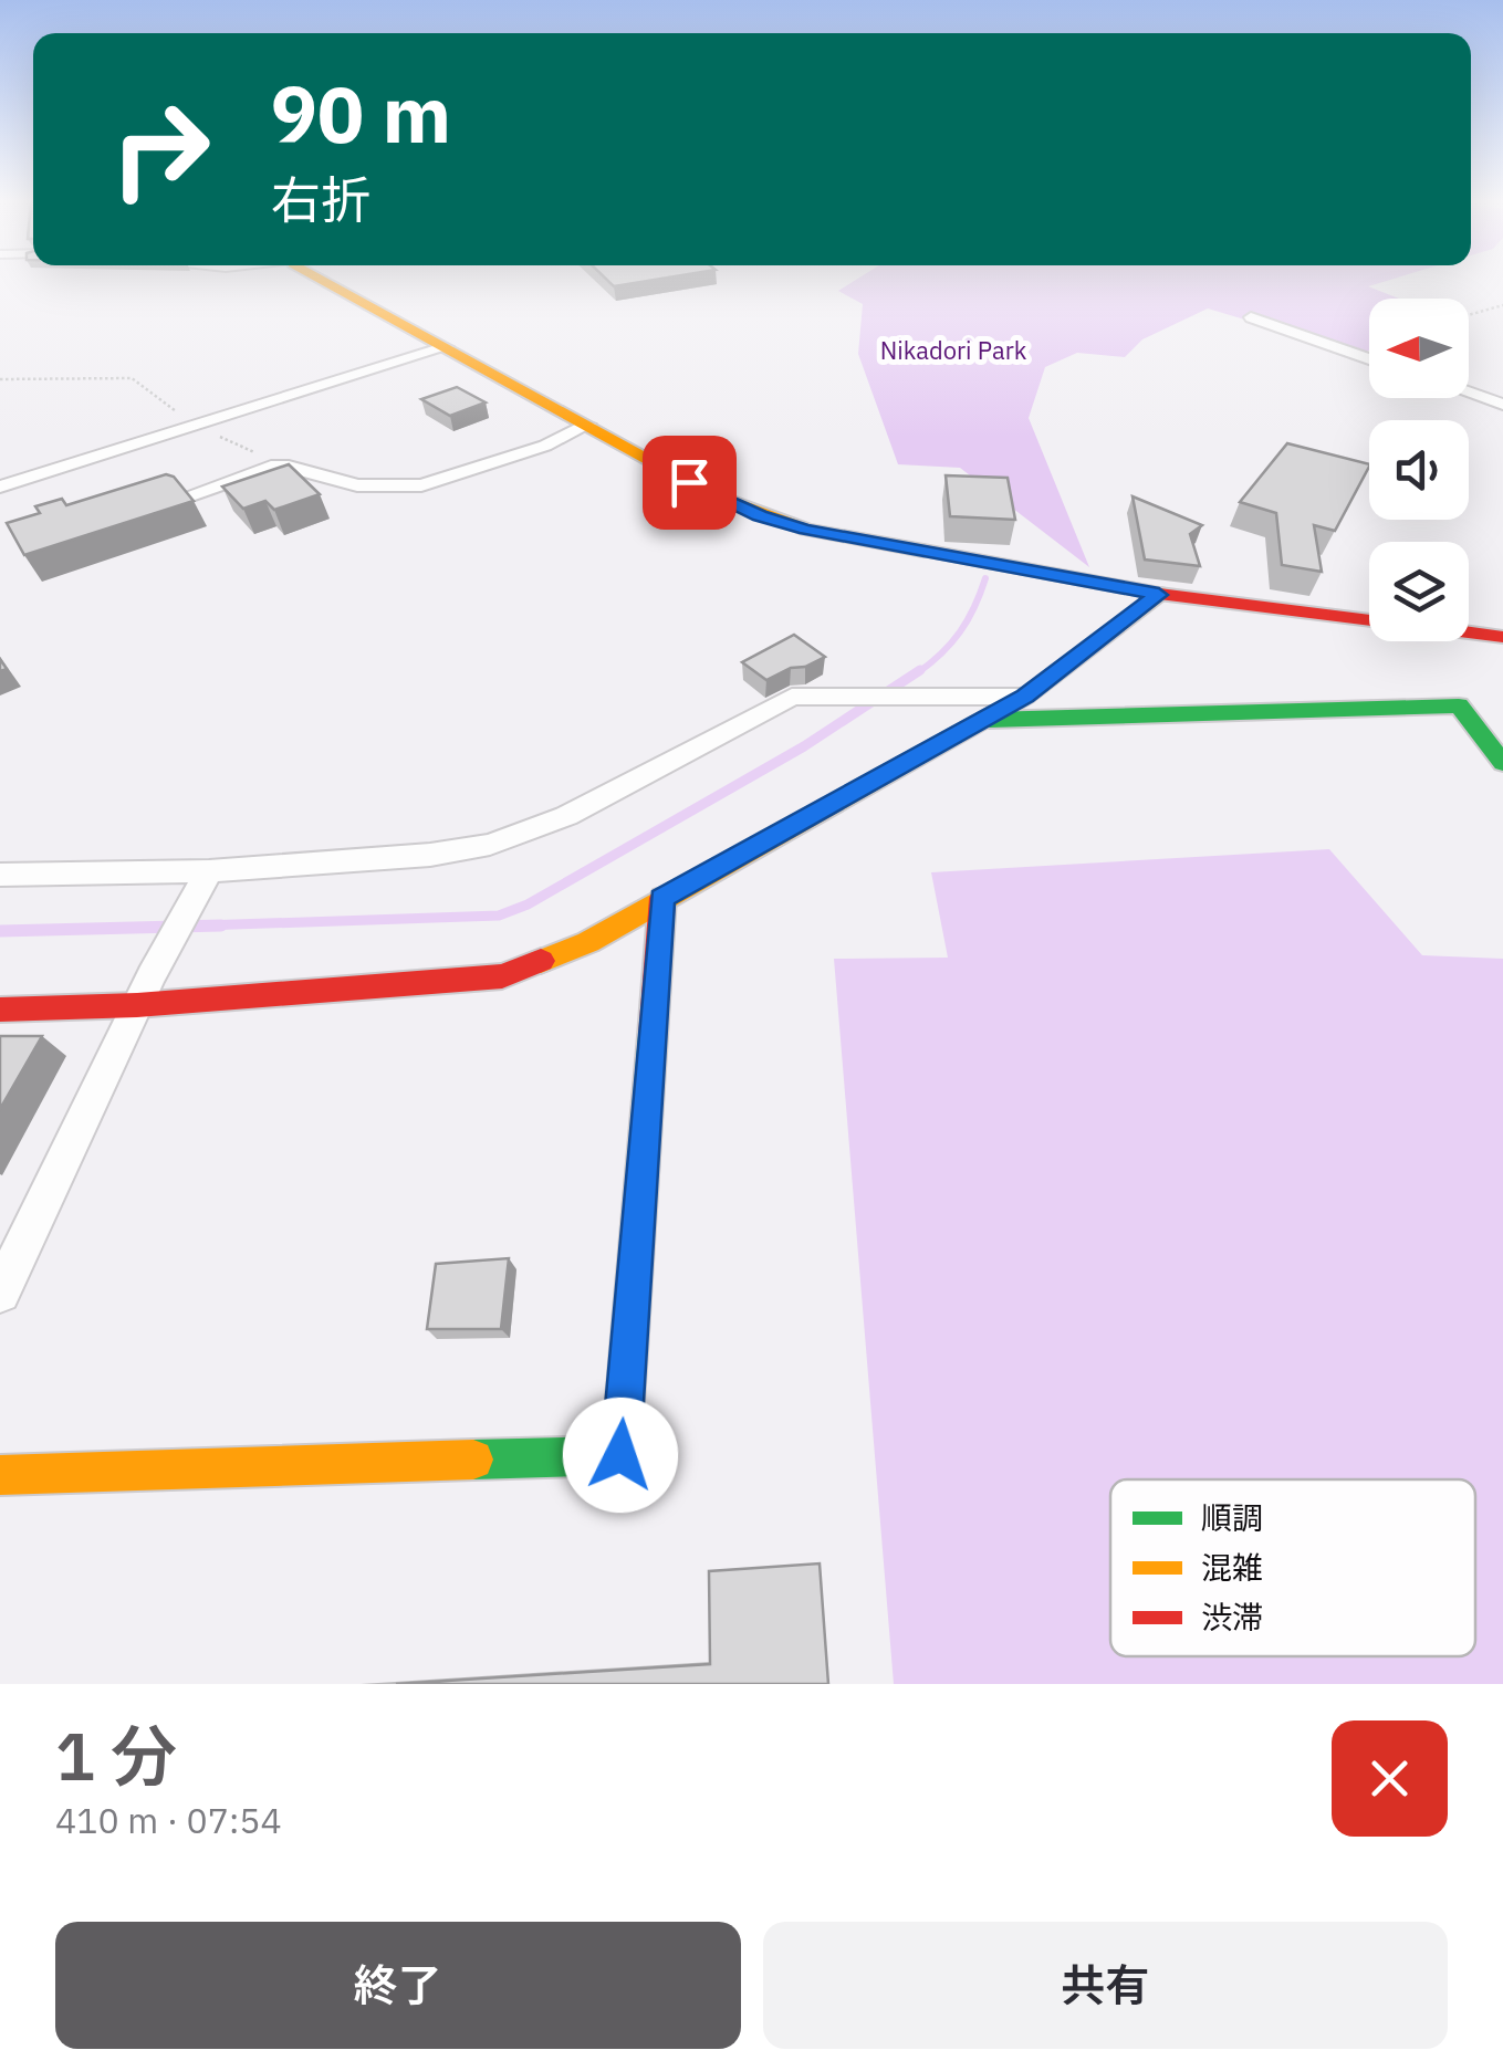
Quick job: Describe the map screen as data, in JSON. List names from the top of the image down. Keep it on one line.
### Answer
{"parks":["Nikadori Park"],"legend":["順調","混雑","渋滞"],"north":"left","page":{"turn":["90 m","右折"],"heading":["1 分","410 m · 07:54"],"buttons":["終了","共有"]}}
